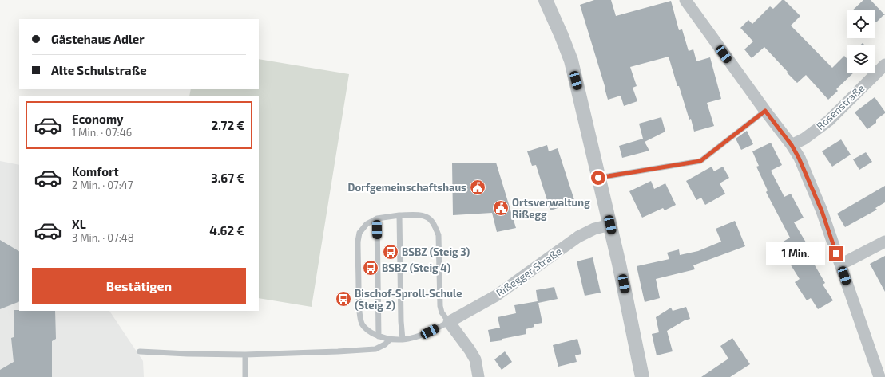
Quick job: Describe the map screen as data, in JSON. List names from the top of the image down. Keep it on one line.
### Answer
{"streets":{"street":["Rosenstraße","Rißegger Straße"]},"places":{"public building":["Dorfgemeinschaftshaus","Ortsverwaltung Rißegg"],"bus stop":["BSBZ (Steig 3)","BSBZ (Steig 4)","Bischof-Sproll-Schule (Steig 2)"]},"page":{"banner":["Gästehaus Adler","Alte Schulstraße"],"list":[{"name":"Economy","note":"1 Min. · 07:46","value":"2.72 €"},{"name":"Komfort","note":"2 Min. · 07:47","value":"3.67 €"},{"name":"XL","note":"3 Min. · 07:48","value":"4.62 €"}],"bubble":"1 Min.","buttons":"Bestätigen"}}
